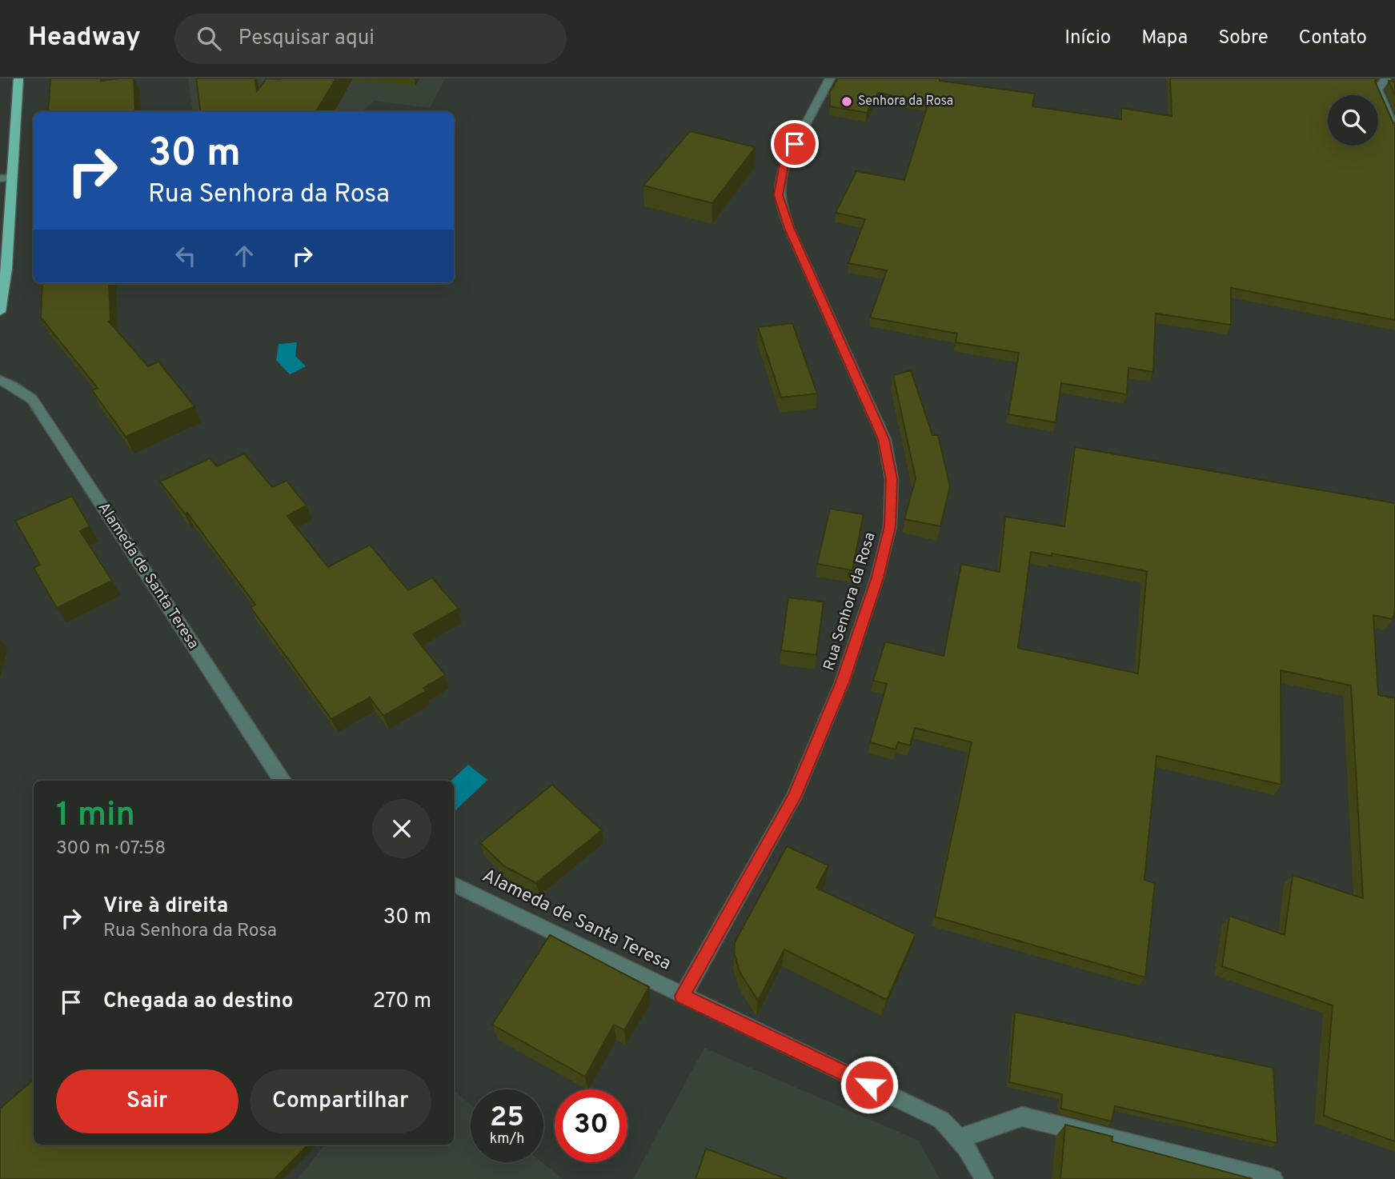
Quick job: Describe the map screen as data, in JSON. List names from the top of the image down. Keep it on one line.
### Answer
{"streets":{"street":["Alameda de Santa Teresa","Rua Senhora da Rosa"]},"crossings":[["Alameda de Santa Teresa","Rua Senhora da Rosa"]],"places":["Senhora da Rosa"],"page":{"header":"Headway","search":"Pesquisar aqui","nav":["Início","Mapa","Sobre","Contato"],"turn":["30 m","Rua Senhora da Rosa"],"heading":["1 min","300 m · 07:58"],"list":[{"name":"Vire à direita","note":"Rua Senhora da Rosa","value":"30 m"},{"name":"Chegada ao destino","value":"270 m"}],"buttons":["Sair","Compartilhar"],"speed":"25 km/h","limit":"30"}}
